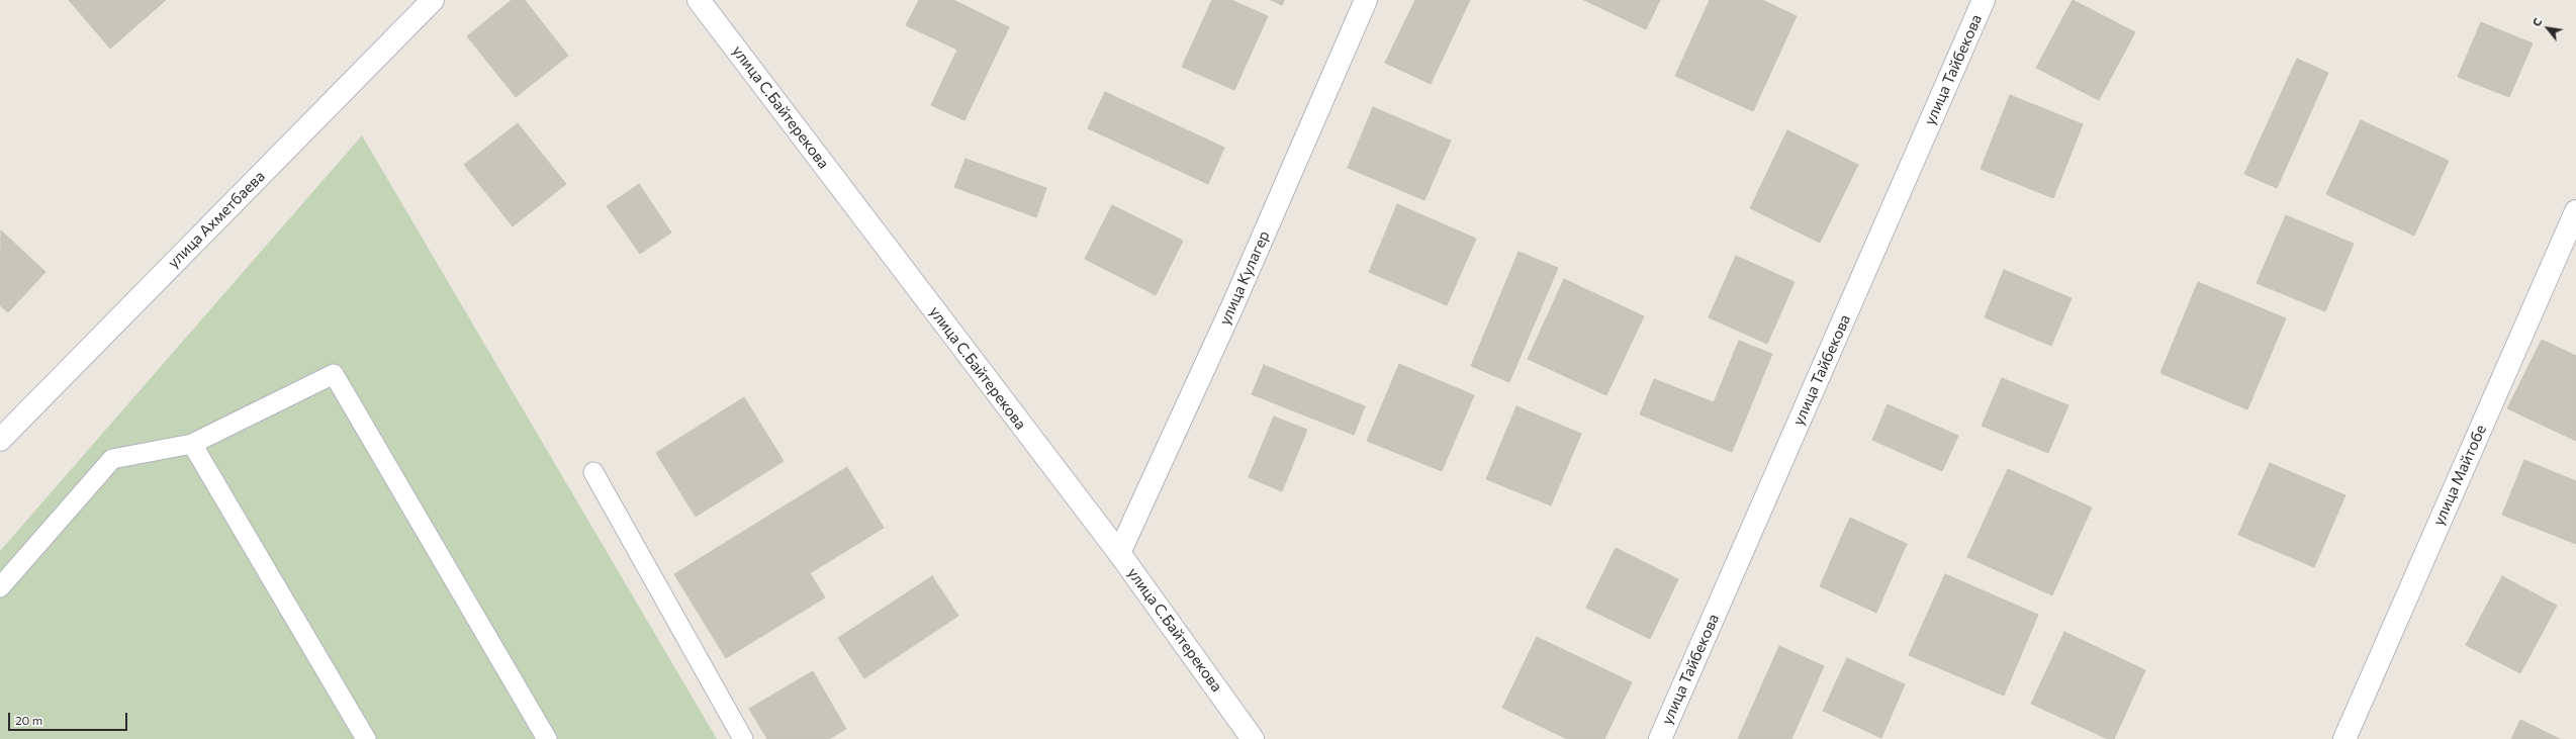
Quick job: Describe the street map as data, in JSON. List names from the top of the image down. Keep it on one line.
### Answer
{"streets":{"street":["улица Тайбекова","улица С.Байтерекова","улица Ахметбаева","улица Кулагер","улица Майтобе"]},"crossings":[["улица С.Байтерекова","улица Кулагер"]],"scale_bar":"20 m","north":"top left"}
